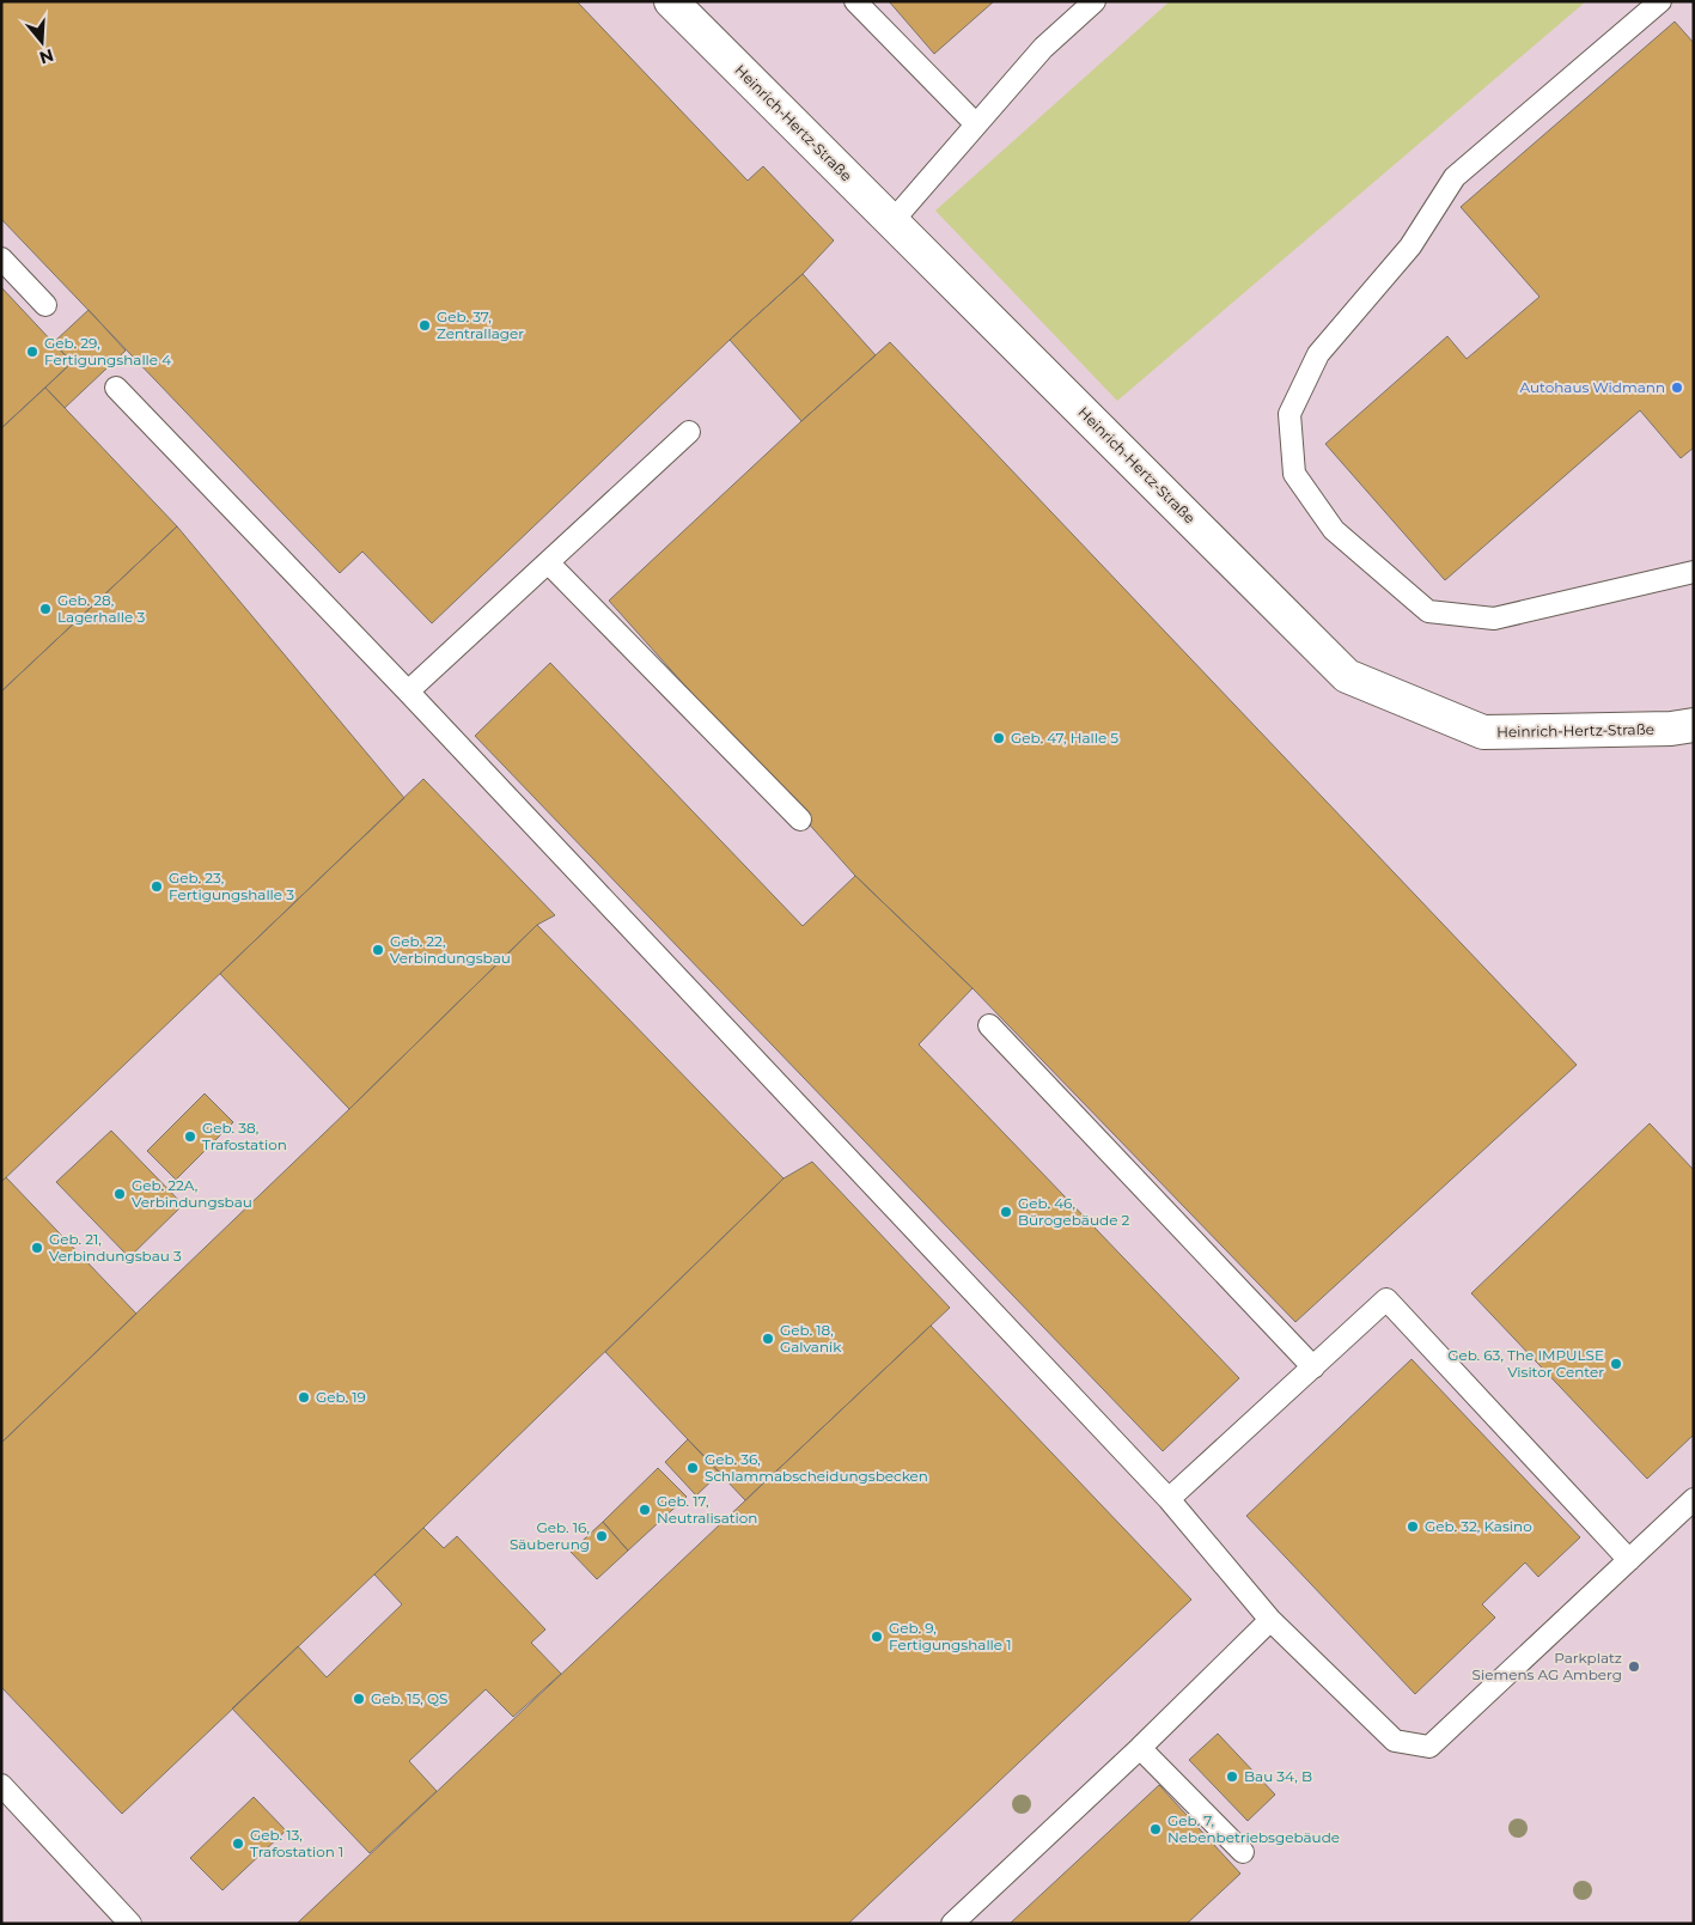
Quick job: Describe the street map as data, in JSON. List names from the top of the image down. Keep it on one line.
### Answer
{"streets":{"street":["Heinrich-Hertz-Straße"]},"places":["Geb. 37, Zentrallager","Geb. 29, Fertigungshalle 4","Autohaus Widmann","Geb. 28, Lagerhalle 3","Geb. 47, Halle 5","Geb. 23, Fertigungshalle 3","Geb. 22, Verbindungsbau","Geb. 38, Trafostation","Geb. 22A, Verbindungsbau","Geb. 46, Bürogebäude 2","Geb. 21, Verbindungsbau 3","Geb. 18, Galvanik","Geb. 63, The IMPULSE Visitor Center","Geb. 19","Geb. 36, Schlammabscheidungsbecken","Geb. 17, Neutralisation","Geb. 32, Kasino","Geb. 16, Säuberung","Geb. 9, Fertigungshalle 1","Parkplatz Siemens AG Amberg","Geb. 15, QS","Bau 34, B","Geb. 7, Nebenbetriebsgebäude","Geb. 13, Trafostation 1"],"north":"bottom"}
